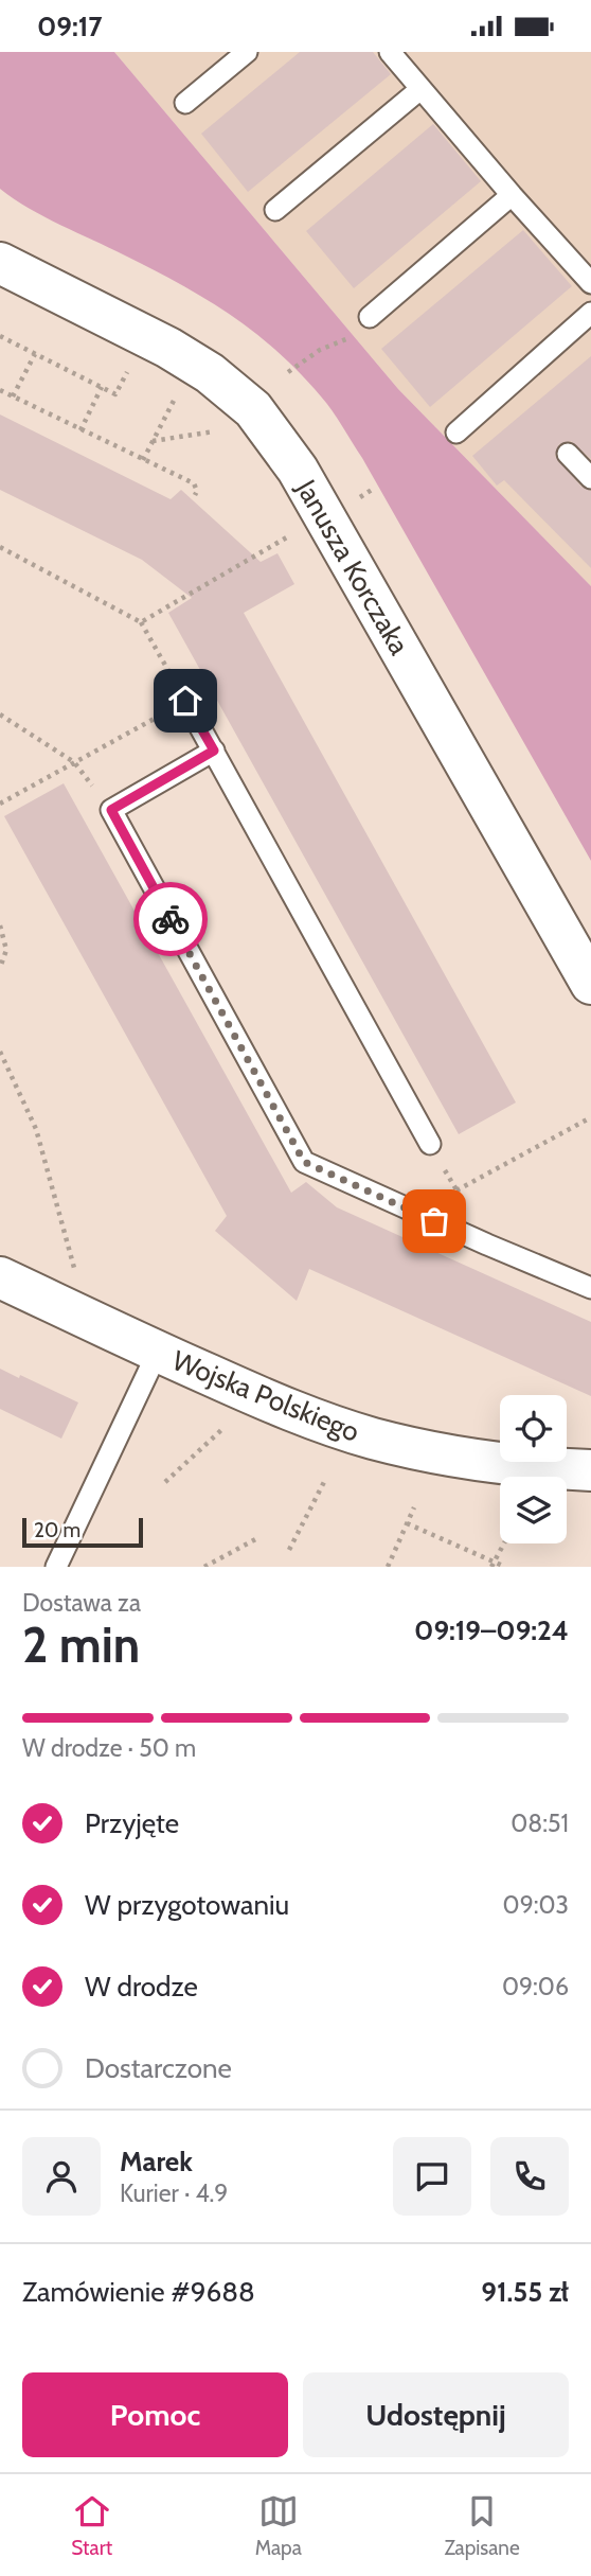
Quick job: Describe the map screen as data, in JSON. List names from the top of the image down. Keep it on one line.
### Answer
{"streets":{"street":["Janusza Korczaka","Wojska Polskiego"]},"scale_bar":"20 m","page":{"status":"09:17","scale":"20 m","heading":["2 min","Dostawa za","09:19–09:24"],"panel":["Marek","Kurier · 4.9","Zamówienie #9688","91.55 zł"],"bar":"W drodze · 50 m","list":[["Przyjęte","08:51"],["W przygotowaniu","09:03"],["W drodze","09:06"],"Dostarczone"],"buttons":["Pomoc","Udostępnij"],"tabs":["Start","Mapa","Zapisane"]}}
